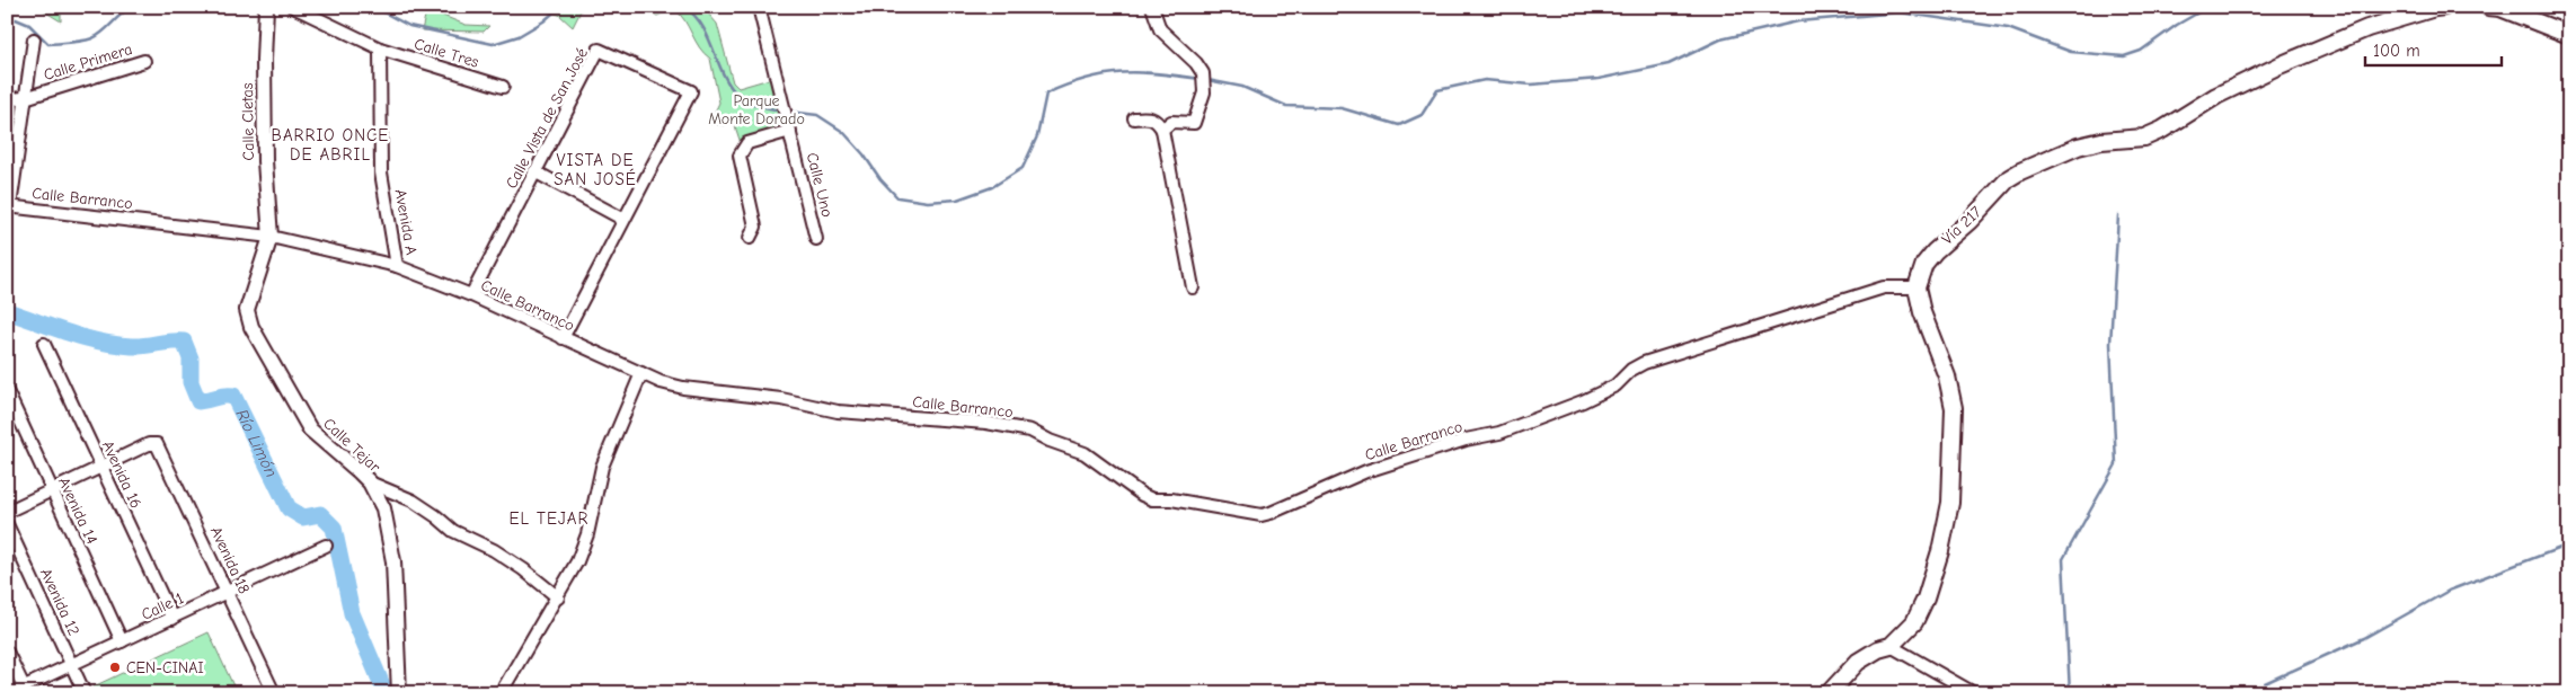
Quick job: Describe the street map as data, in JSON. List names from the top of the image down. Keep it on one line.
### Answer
{"streets":{"main road":["Vía 217"],"street":["Calle Tres","Calle Primera","Calle Vista de San José","Calle Cletas","Calle Uno","Calle Barranco","Avenida A","Calle Tejar","Avenida 16","Avenida 14","Avenida 18","Avenida 12","Calle 1"]},"crossings":[["Calle Tres","Avenida A"],["Calle Vista de San José","Calle Barranco"],["Calle Cletas","Calle Barranco"],["Calle Cletas","Calle Tejar"],["Calle Barranco","Avenida A"],["Calle Barranco","Vía 217"],["Calle Barranco","Calle Tejar"],["Avenida 16","Avenida 18"],["Avenida 16","Calle 1"],["Avenida 14","Calle 1"],["Avenida 18","Calle 1"],["Avenida 12","Calle 1"]],"districts":["BARRIO ONCE DE ABRIL","VISTA DE SAN JOSÉ","EL TEJAR"],"water":["Río Limón"],"parks":["Parque Monte Dorado"],"places":["CEN-CINAI"],"scale_bar":"100 m"}
